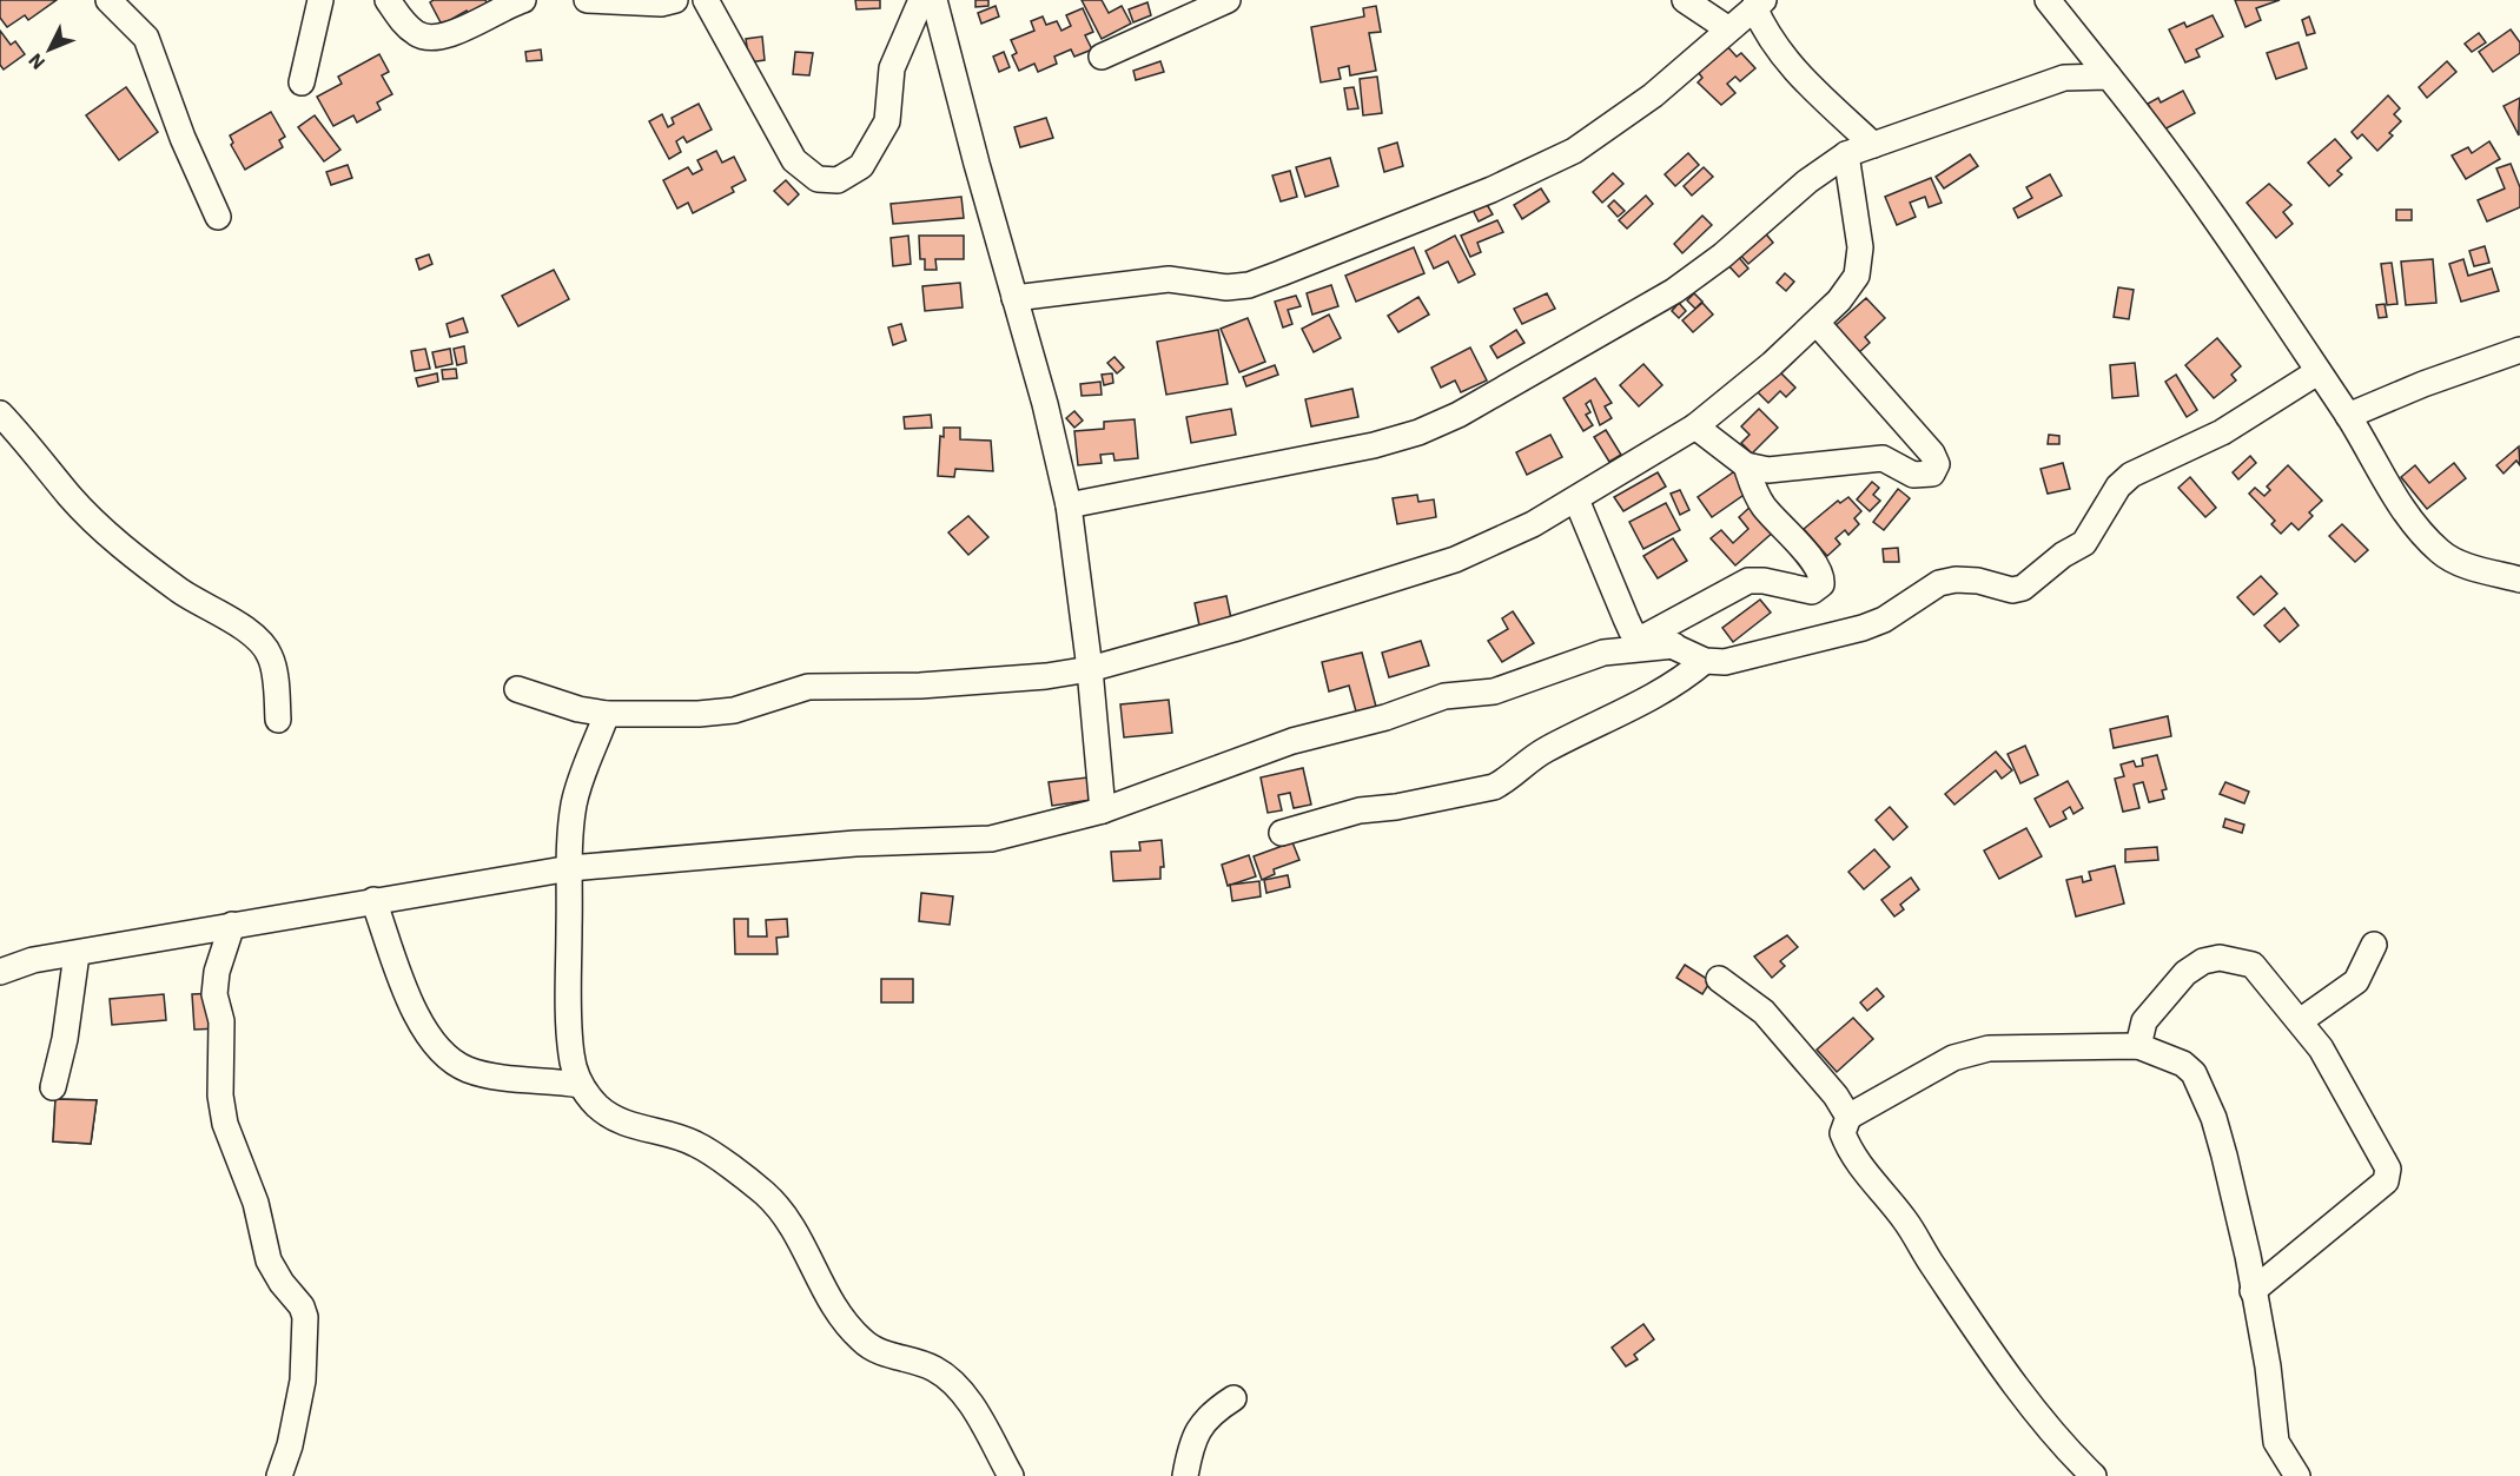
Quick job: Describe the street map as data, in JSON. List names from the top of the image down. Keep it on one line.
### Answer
{"north":"bottom left"}
